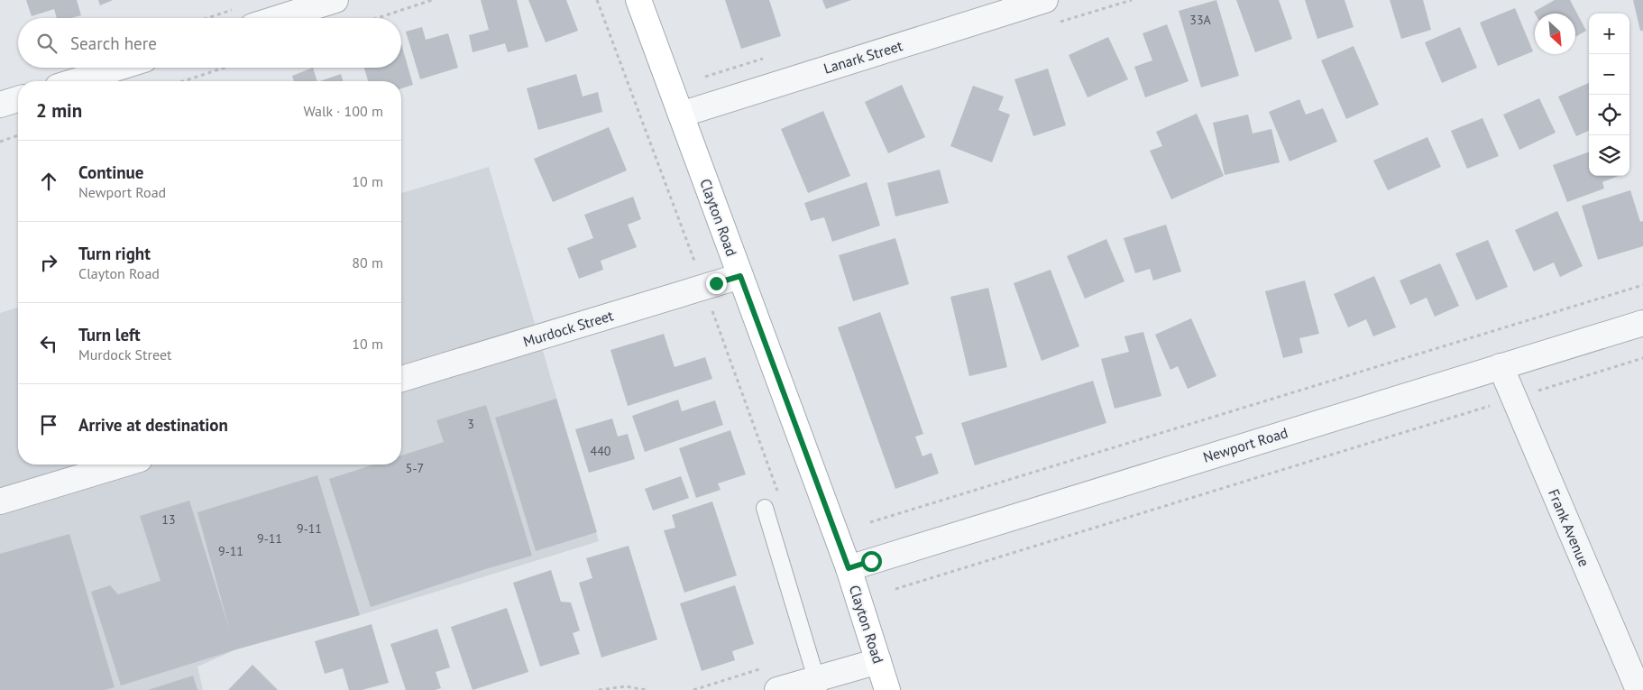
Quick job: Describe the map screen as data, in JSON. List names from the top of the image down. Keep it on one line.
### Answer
{"streets":{"main road":["Clayton Road"],"street":["Lanark Street","Murdock Street","Newport Road","Frank Avenue"]},"crossings":[["Lanark Street","Clayton Road"],["Clayton Road","Murdock Street"],["Clayton Road","Newport Road"],["Newport Road","Frank Avenue"]],"house_numbers":["33A","3","440","5-7","13","9-11","9-11","9-11"],"north":"bottom right","page":{"map_buttons":["+","−"],"search":"Search here","heading":["2 min","Walk · 100 m"],"list":[["Continue","Newport Road","10 m"],["Turn right","Clayton Road","80 m"],["Turn left","Murdock Street","10 m"],"Arrive at destination"]}}
